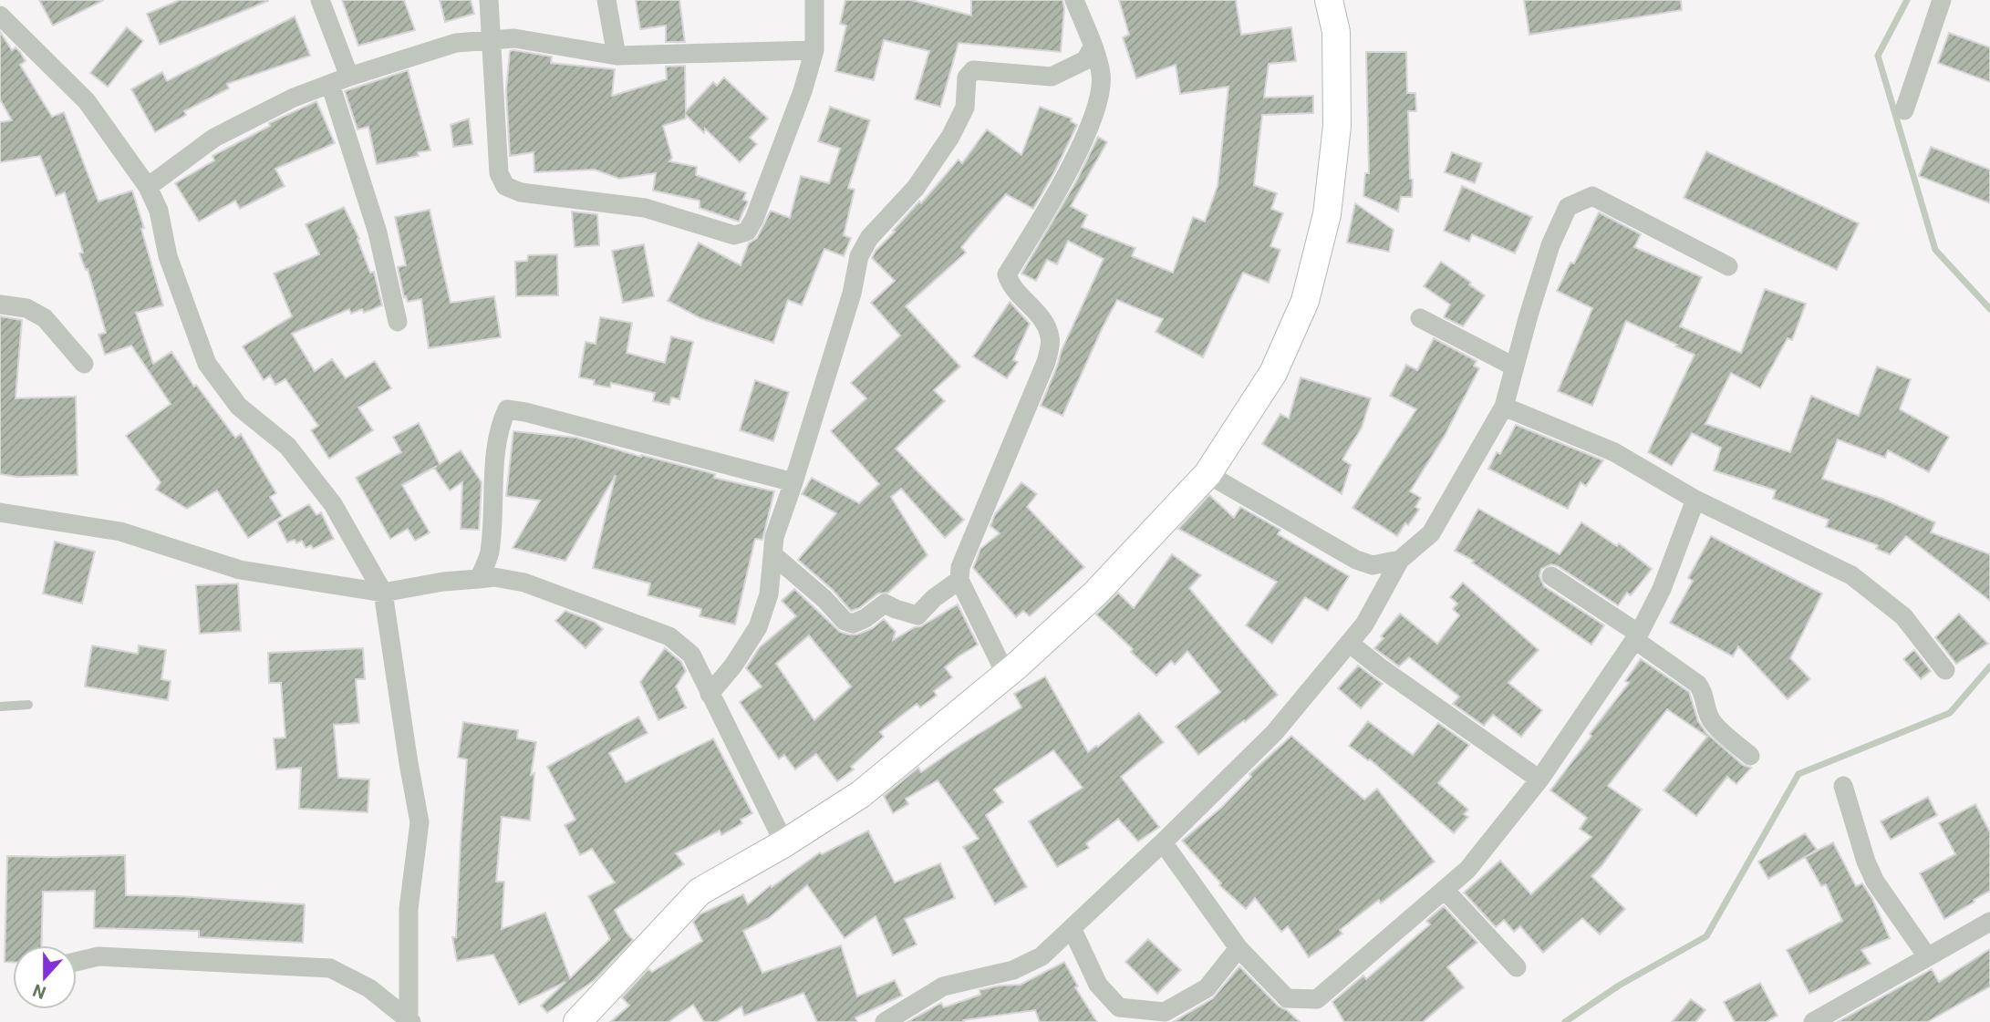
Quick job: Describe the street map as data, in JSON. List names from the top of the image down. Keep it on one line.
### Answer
{"north":"bottom"}
